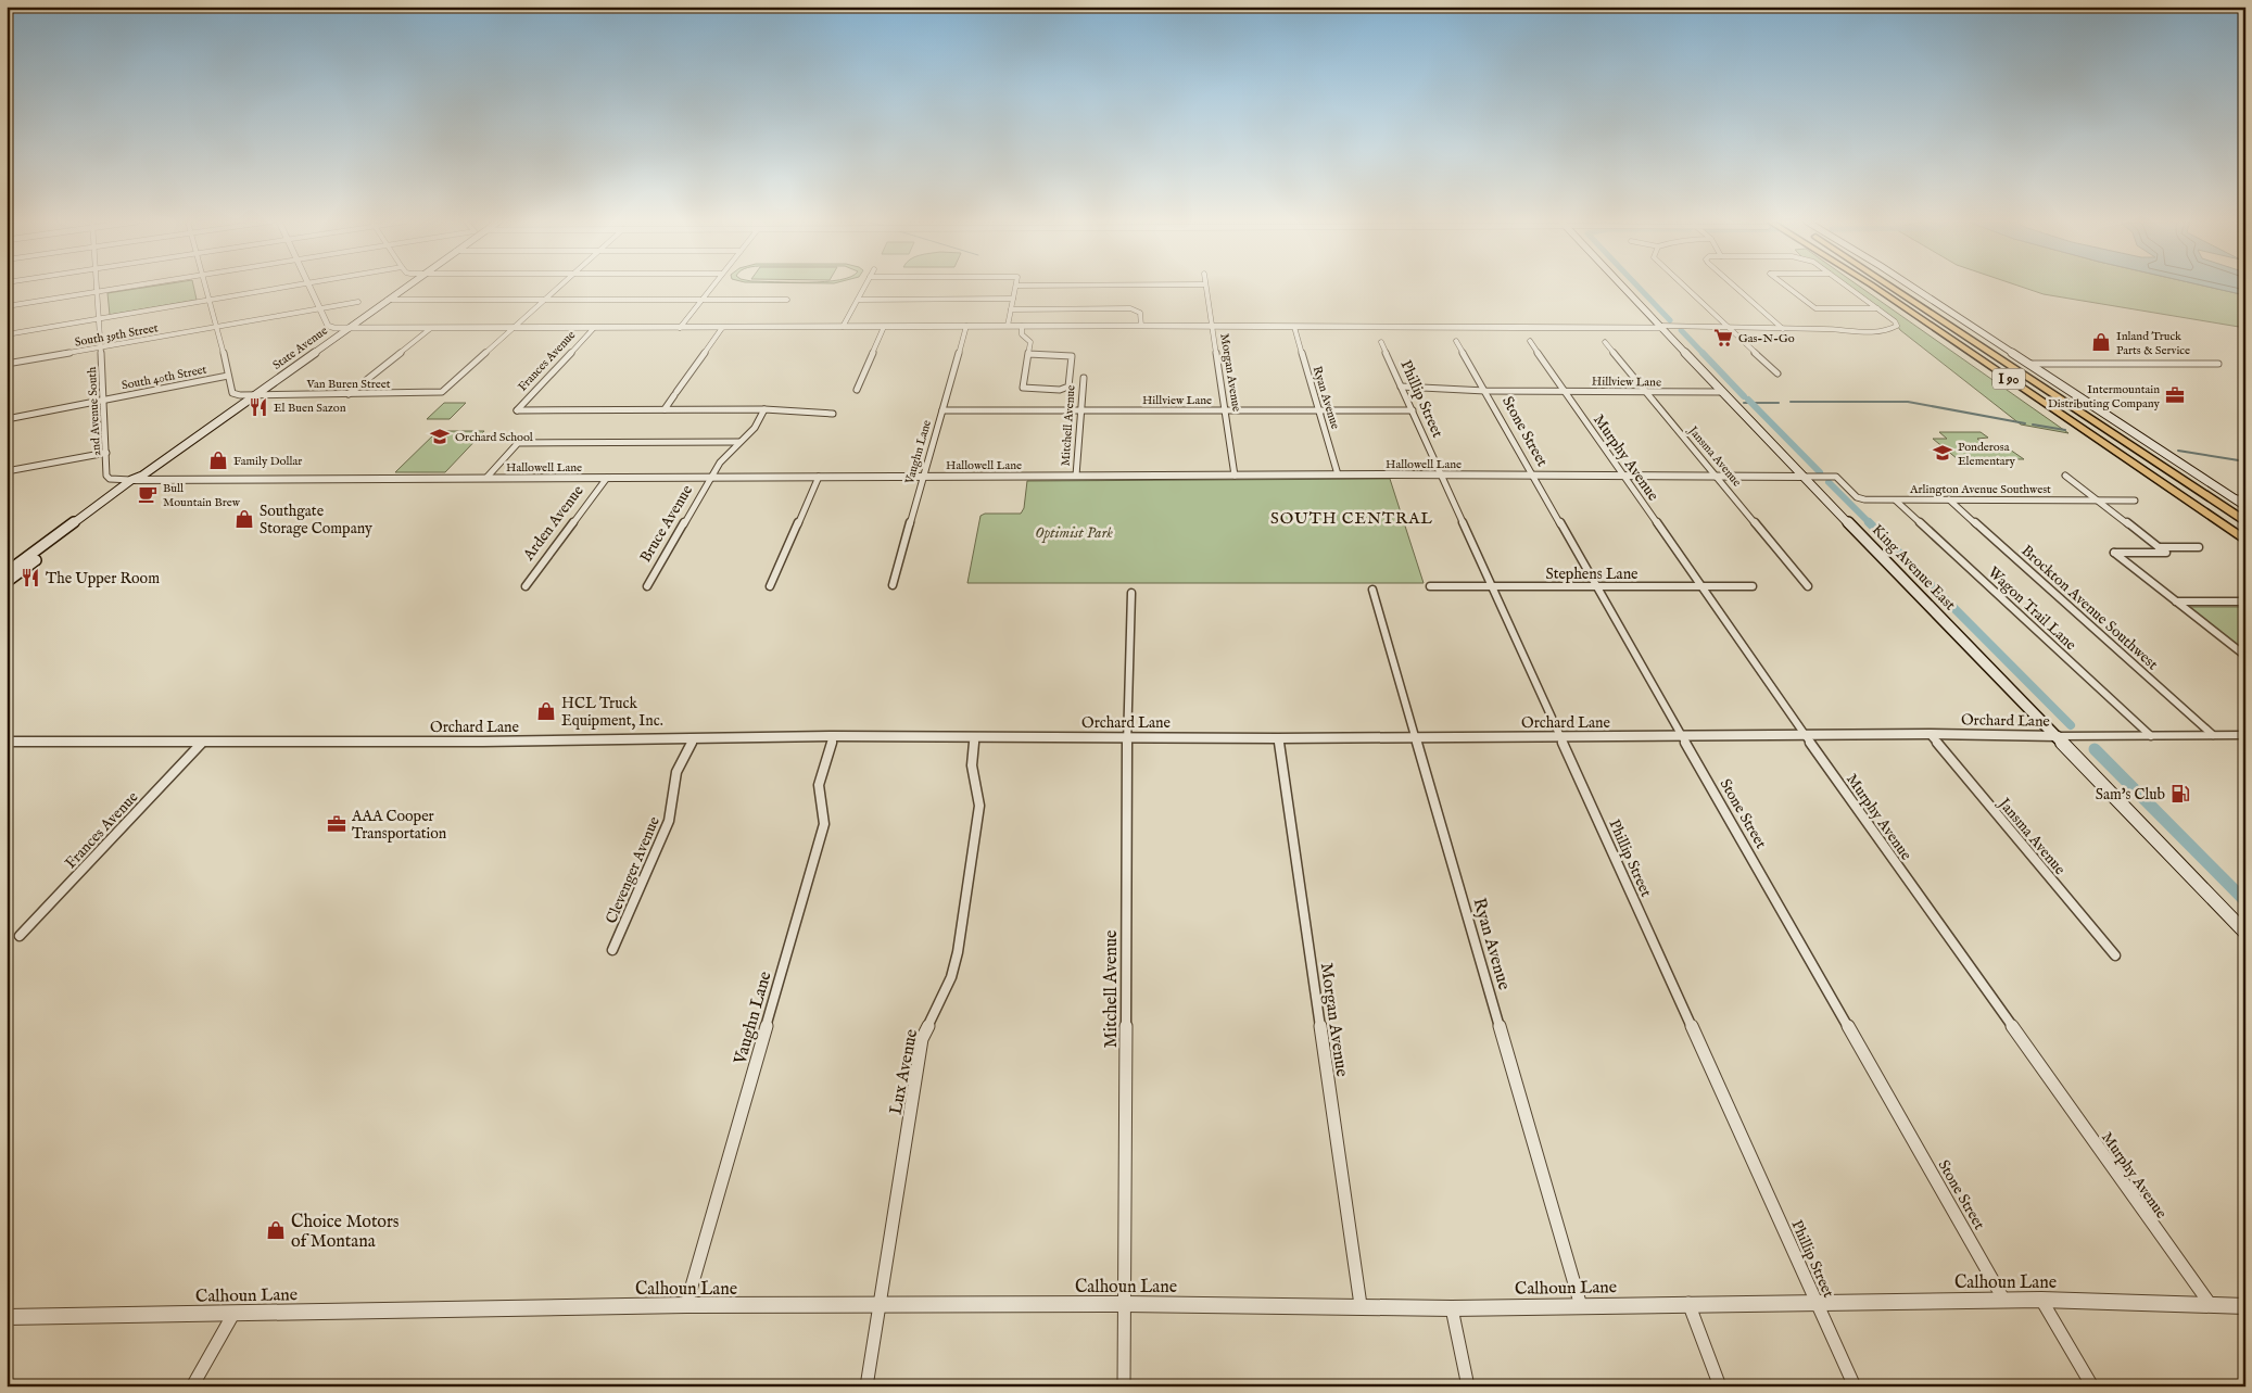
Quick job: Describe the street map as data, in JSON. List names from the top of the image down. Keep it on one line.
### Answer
{"streets":{"highway":["I 90"],"main road":["State Avenue","King Avenue East"],"street":["South 39th Street","Frances Avenue","Morgan Avenue","South 40th Street","Hillview Lane","Van Buren Street","Ryan Avenue","Phillip Street","2nd Avenue South","Mitchell Avenue","Stone Street","Vaughn Lane","Jansma Avenue","Murphy Avenue","Hallowell Lane","Arlington Avenue Southwest","Arden Avenue","Bruce Avenue","Stephens Lane","Brockton Avenue Southwest","Wagon Trail Lane","Orchard Lane","Clevenger Avenue","Lux Avenue","Calhoun Lane"]},"crossings":[["South 39th Street","2nd Avenue South"],["State Avenue","Van Buren Street"],["State Avenue","2nd Avenue South"],["State Avenue","Hallowell Lane"],["Frances Avenue","Orchard Lane"],["Morgan Avenue","Hillview Lane"],["Morgan Avenue","Hallowell Lane"],["Morgan Avenue","Orchard Lane"],["Morgan Avenue","Calhoun Lane"],["South 40th Street","Van Buren Street"],["South 40th Street","2nd Avenue South"],["Hillview Lane","Ryan Avenue"],["Hillview Lane","Phillip Street"],["Hillview Lane","Mitchell Avenue"],["Hillview Lane","Stone Street"],["Hillview Lane","Vaughn Lane"],["Hillview Lane","Jansma Avenue"],["Hillview Lane","Murphy Avenue"],["Hillview Lane","King Avenue East"],["Ryan Avenue","Hallowell Lane"],["Ryan Avenue","Orchard Lane"],["Ryan Avenue","Calhoun Lane"],["Phillip Street","Hallowell Lane"],["Phillip Street","Stephens Lane"],["Phillip Street","Orchard Lane"],["Phillip Street","Calhoun Lane"],["2nd Avenue South","Hallowell Lane"],["Mitchell Avenue","Hallowell Lane"],["Mitchell Avenue","Orchard Lane"],["Mitchell Avenue","Calhoun Lane"],["Stone Street","Hallowell Lane"],["Stone Street","Stephens Lane"],["Stone Street","Orchard Lane"],["Stone Street","Calhoun Lane"],["Vaughn Lane","Hallowell Lane"],["Vaughn Lane","Orchard Lane"],["Vaughn Lane","Calhoun Lane"],["Jansma Avenue","Hallowell Lane"],["Jansma Avenue","Orchard Lane"],["Murphy Avenue","Hallowell Lane"],["Murphy Avenue","Stephens Lane"],["Murphy Avenue","Orchard Lane"],["Murphy Avenue","Calhoun Lane"],["Hallowell Lane","Arlington Avenue Southwest"],["Hallowell Lane","Arden Avenue"],["Hallowell Lane","Bruce Avenue"],["Hallowell Lane","King Avenue East"],["Arlington Avenue Southwest","Brockton Avenue Southwest"],["Arlington Avenue Southwest","Wagon Trail Lane"],["King Avenue East","Orchard Lane"],["Brockton Avenue Southwest","Orchard Lane"],["Wagon Trail Lane","Orchard Lane"],["Orchard Lane","Clevenger Avenue"],["Orchard Lane","Lux Avenue"],["Lux Avenue","Calhoun Lane"]],"districts":["SOUTH CENTRAL"],"parks":["Optimist Park"],"places":{"supermarket":["Gas-N-Go"],"shop":["Inland Truck Parts & Service","Family Dollar","Southgate Storage Company","HCL Truck Equipment, Inc.","Choice Motors of Montana"],"office":["Intermountain Distributing Company","AAA Cooper Transportation"],"restaurant":["El Buen Sazon","The Upper Room"],"school or university":["Orchard School","Ponderosa Elementary"],"cafe":["Bull Mountain Brew"],"fuel station":["Sam's Club"]}}
